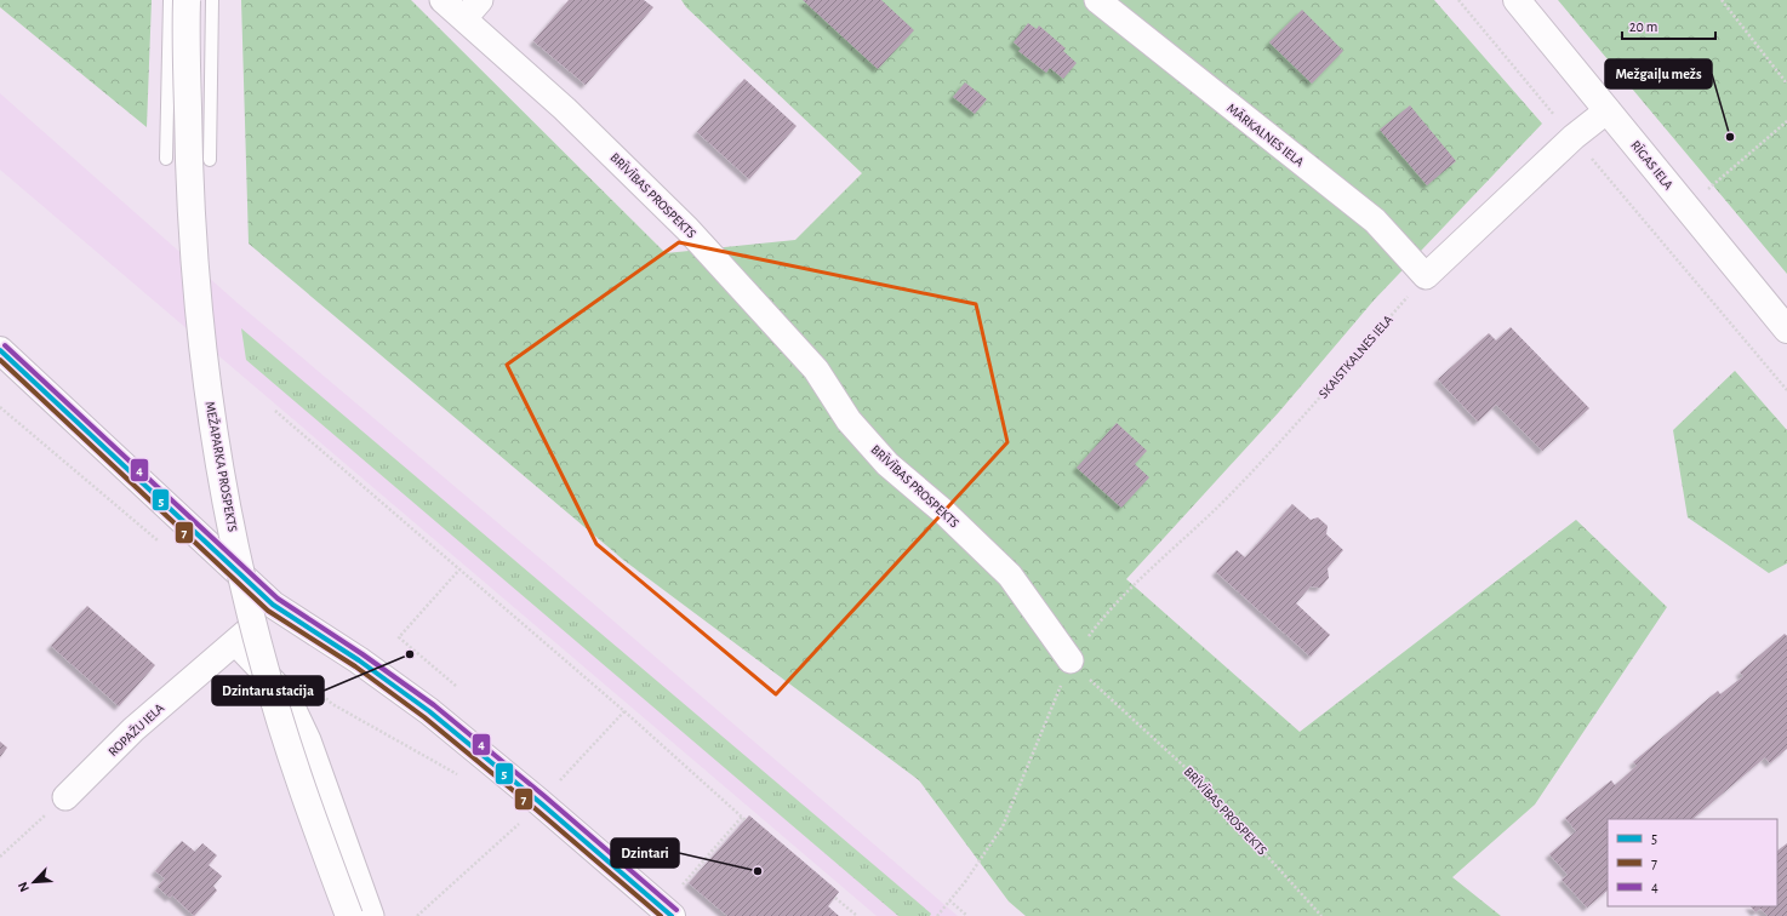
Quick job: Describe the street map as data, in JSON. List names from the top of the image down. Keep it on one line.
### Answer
{"streets":{"street":["MĀRKALNES IELA","RĪGAS IELA","BRĪVĪBAS PROSPEKTS","MEŽAPARKA PROSPEKTS","ROPAŽU IELA"],"path":["SKAISTKALNES IELA"]},"crossings":[["MĀRKALNES IELA","SKAISTKALNES IELA"],["BRĪVĪBAS PROSPEKTS","SKAISTKALNES IELA"]],"places":["Mežgaiļu mežs","Dzintaru stacija","Dzintari"],"lines":["transit line 4","transit line 5","transit line 7"],"legend":["5","7","4"],"scale_bar":"20 m","north":"bottom left"}
